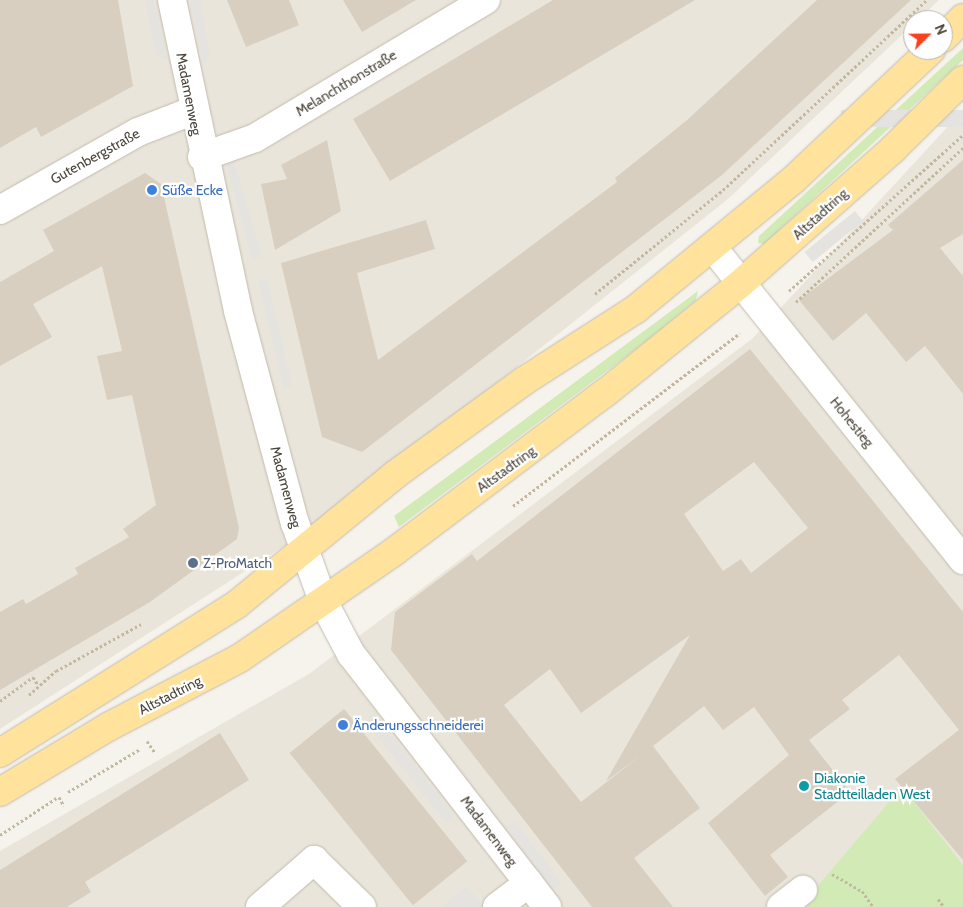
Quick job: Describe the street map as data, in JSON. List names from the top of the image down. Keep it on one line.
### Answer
{"streets":{"main road":["Altstadtring"],"street":["Melanchthonstraße","Madamenweg","Gutenbergstraße","Hohestieg"]},"crossings":[["Melanchthonstraße","Madamenweg"],["Madamenweg","Gutenbergstraße"],["Madamenweg","Altstadtring"],["Altstadtring","Hohestieg"]],"places":["Süße Ecke","Z-ProMatch","Änderungsschneiderei","Diakonie Stadtteilladen West"],"north":"top right"}
